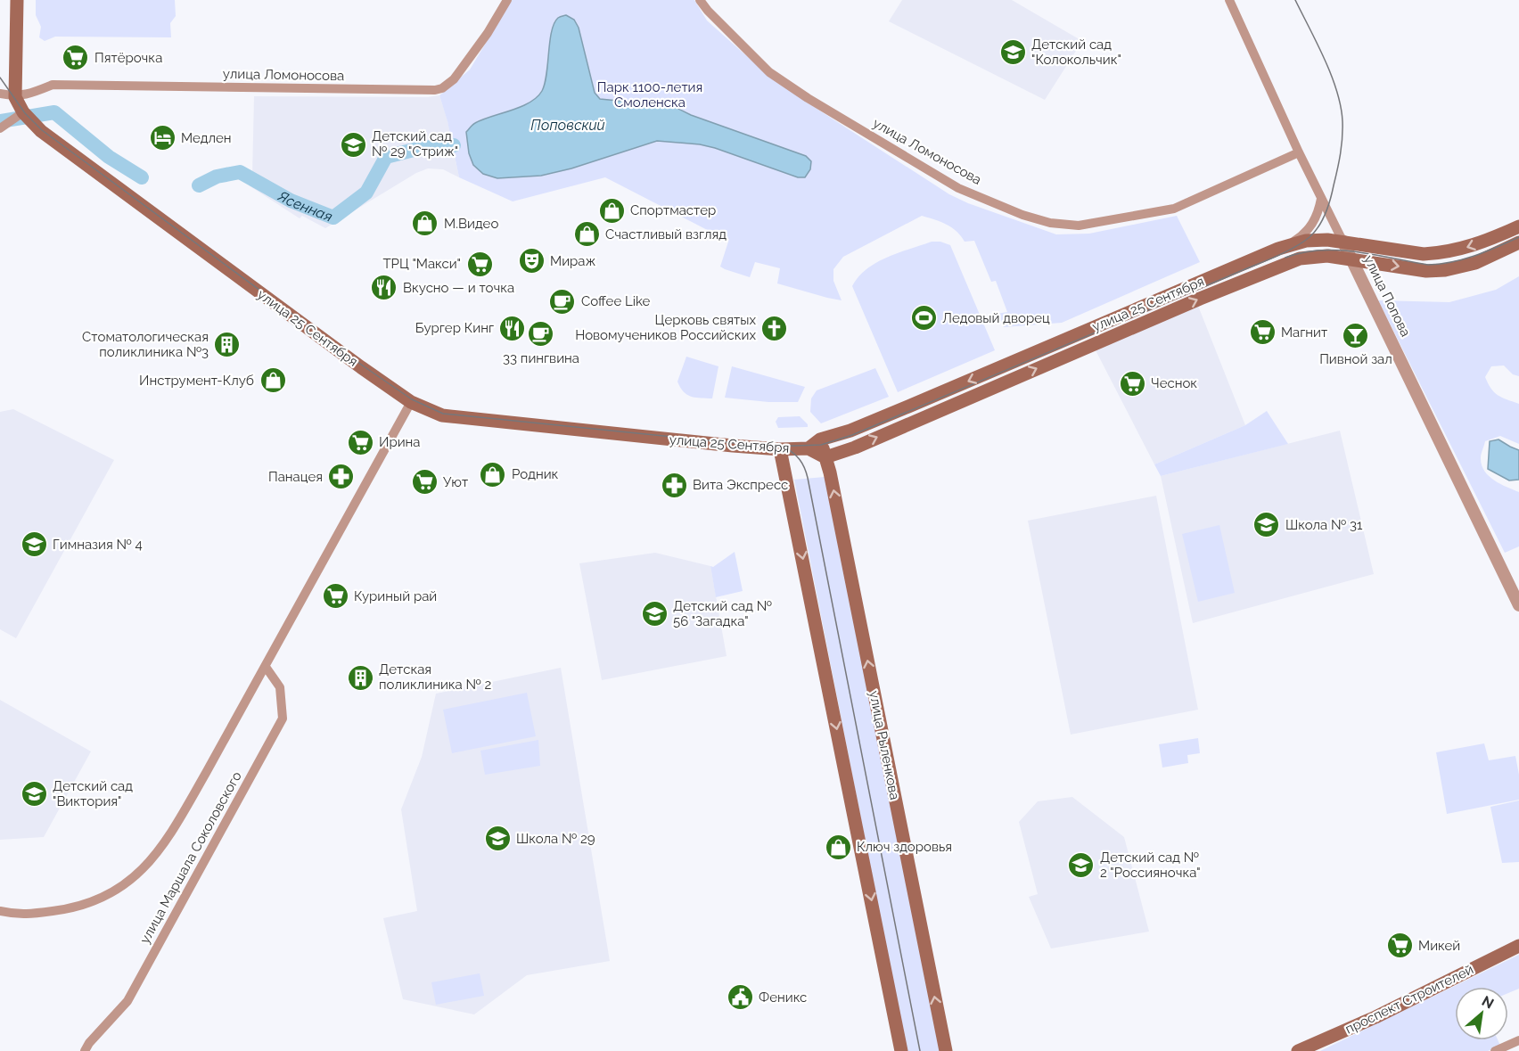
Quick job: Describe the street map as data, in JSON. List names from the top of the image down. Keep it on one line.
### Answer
{"streets":{"main road":["улица 25 Сентября","улица Рыленкова","проспект Строителей"],"street":["улица Ломоносова","улица Попова","улица Маршала Соколовского"]},"crossings":[["улица Ломоносова","улица Попова"],["улица Ломоносова","улица 25 Сентября"],["улица Попова","улица 25 Сентября"],["улица 25 Сентября","улица Рыленкова"],["улица 25 Сентября","улица Маршала Соколовского"]],"water":["Поповский","Ясенная"],"parks":["Парк 1100-летия Смоленска"],"places":{"school or university":["Детский сад \"Колокольчик\"","Детский сад № 29 \"Стриж\"","Школа № 31","Гимназия № 4","Детский сад № 56 \"Загадка\"","Детский сад \"Виктория\"","Школа № 29","Детский сад № 2 \"Россияночка\""],"supermarket":["Пятёрочка","ТРЦ \"Макси\"","Магнит","Чеснок","Ирина","Уют","Куриный рай","Микей"],"hotel":["Медлен"],"shop":["Спортмастер","М.Видео","Счастливый взгляд","Инструмент-Клуб","Родник","Ключ здоровья"],"theatre":["Мираж"],"restaurant":["Вкусно — и точка","Бургер Кинг"],"cafe":["Coffee Like","33 пингвина"],"sports":["Ледовый дворец"],"church":["Церковь святых Новомучеников Российских"],"bar":["Пивной зал"],"building":["Стоматологическая поликлиника №3","Детская поликлиника № 2"],"pharmacy":["Панацея","Вита Экспресс"],"public building":["Феникс"]},"north":"top right"}
